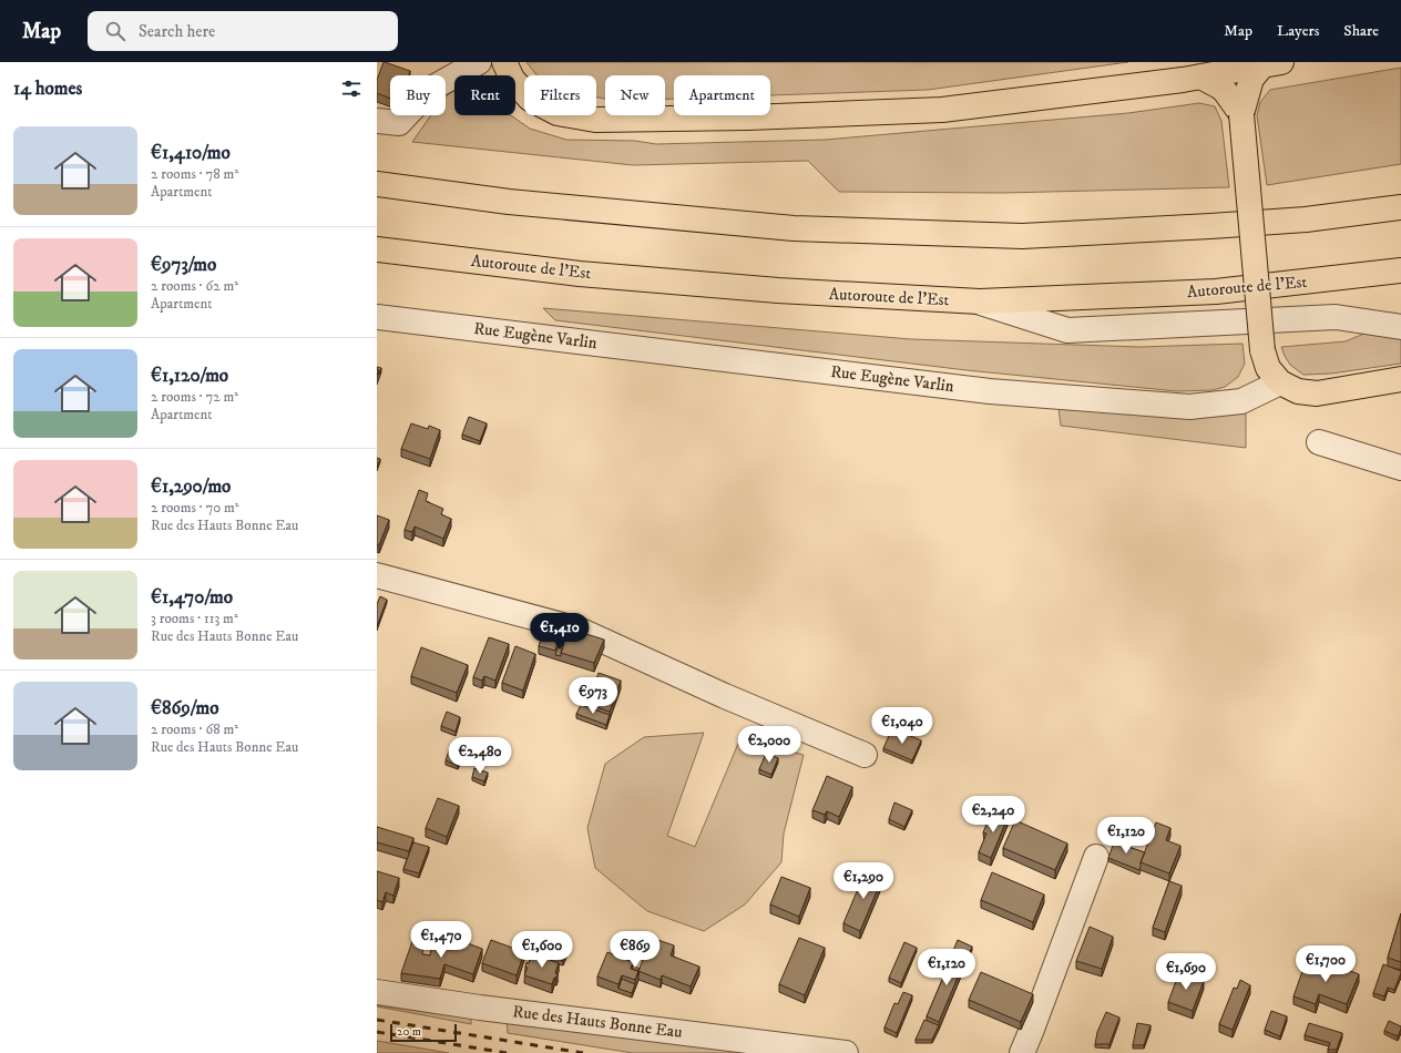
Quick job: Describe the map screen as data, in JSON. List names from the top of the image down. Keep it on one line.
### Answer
{"streets":{"main road":["Autoroute de l’Est"],"street":["Rue Eugène Varlin","Rue des Hauts Bonne Eau"]},"scale_bar":"20 m","page":{"header":"Map","search":"Search here","nav":["Map","Layers","Share"],"heading":"14 homes","chip":["Buy","Rent","Filters","New","Apartment"],"list":[{"name":"€1,410/mo","note":"2 rooms · 78 m² · Apartment"},{"name":"€973/mo","note":"2 rooms · 62 m² · Apartment"},{"name":"€1,120/mo","note":"2 rooms · 72 m² · Apartment"},{"name":"€1,290/mo","note":"2 rooms · 70 m² · Rue des Hauts Bonne Eau"},{"name":"€1,470/mo","note":"3 rooms · 113 m² · Rue des Hauts Bonne Eau"},{"name":"€869/mo","note":"2 rooms · 68 m² · Rue des Hauts Bonne Eau"}],"price":["€1,410","€973","€1,040","€2,000","€2,480","€2,240","€1,120","€1,290","€1,470","€1,600","€869","€1,700","€1,120","€1,690"],"scale":"20 m"}}
